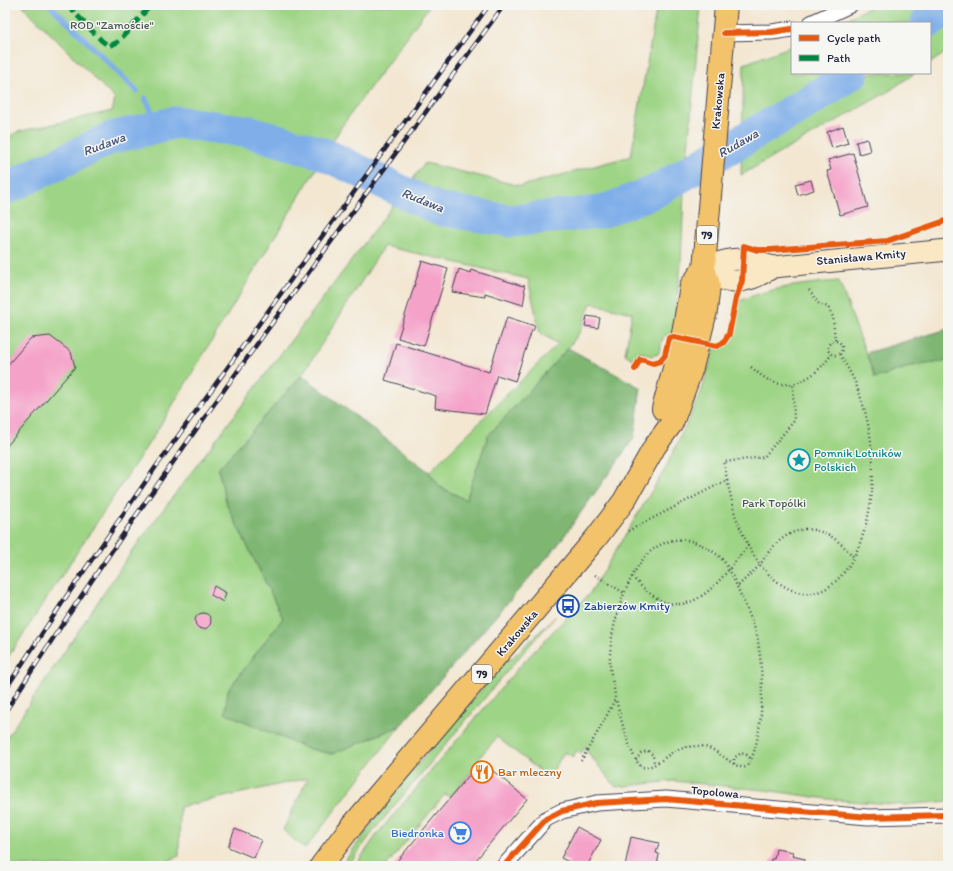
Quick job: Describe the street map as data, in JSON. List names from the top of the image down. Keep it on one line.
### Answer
{"streets":{"main road":["Krakowska","79","Stanisława Kmity"],"street":["Topolowa"]},"crossings":[["Krakowska","Stanisława Kmity"]],"water":["Rudawa"],"parks":["ROD \"Zamoście\"","Park Topólki"],"places":{"place":["Pomnik Lotników Polskich"],"bus stop":["Zabierzów Kmity"],"restaurant":["Bar mleczny"],"supermarket":["Biedronka"]},"legend":["Cycle path","Path"]}
